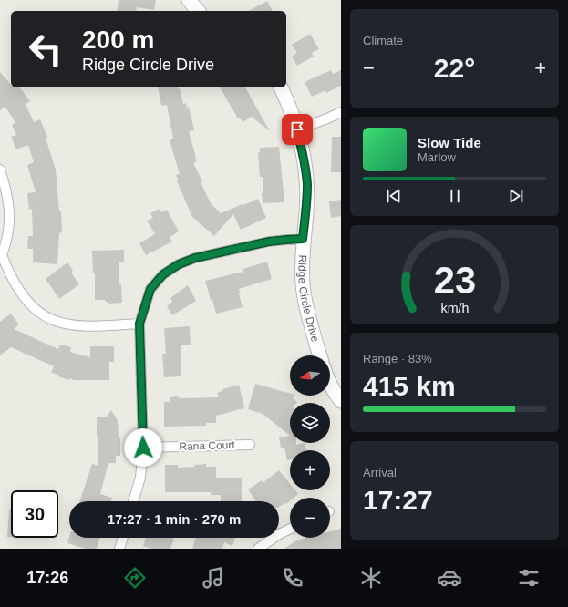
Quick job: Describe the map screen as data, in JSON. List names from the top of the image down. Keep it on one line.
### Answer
{"streets":{"street":["Ridge Circle Drive","Rana Court"]},"north":"left","page":{"tile":["Climate",["Range · 83%","415 km"],["Arrival","17:27"]],"turn":["200 m","Ridge Circle Drive"],"heat":["−","22°","+"],"song":["Slow Tide","Marlow"],"map_buttons":["+","−"],"limit":"30","trip":"17:27 · 1 min · 270 m","tabs":"17:26","gauge":["23","km/h"]}}
